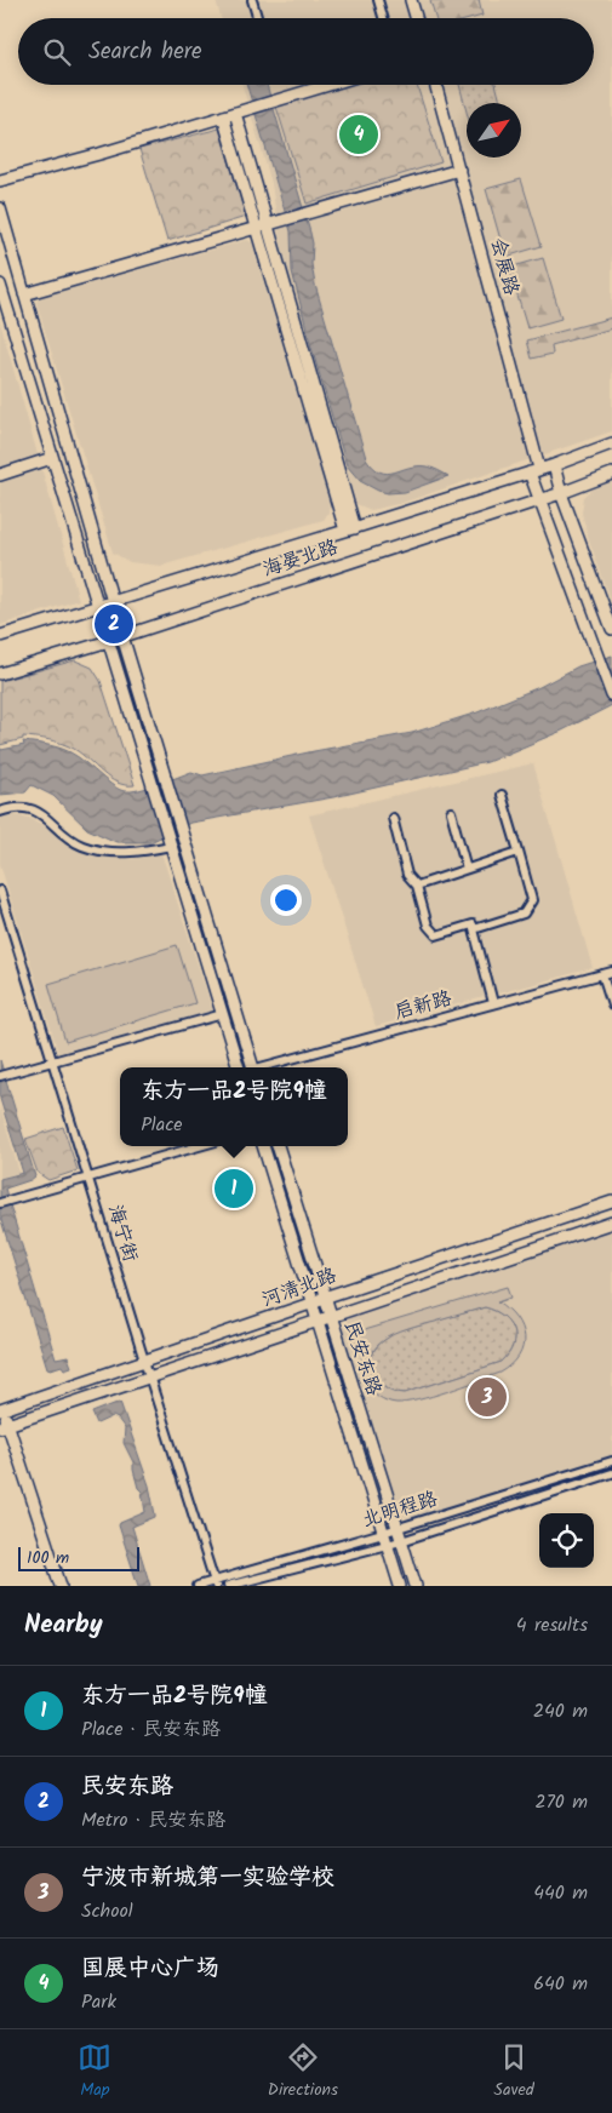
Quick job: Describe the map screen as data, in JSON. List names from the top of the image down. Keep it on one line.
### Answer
{"streets":{"main road":["会展路","海晏北路","河清北路","民安东路"],"street":["启新路","海宁街","北明程路"]},"crossings":[["会展路","海晏北路"],["海宁街","河清北路"],["海宁街","北明程路"],["河清北路","民安东路"],["民安东路","北明程路"]],"scale_bar":"100 m","north":"top right","page":{"search":"Search here","pins":["4","2","1","3"],"popup":["东方一品2号院9幢","Place"],"scale":"100 m","heading":["Nearby","4 results"],"list":[{"mark":"1","name":"东方一品2号院9幢","note":"Place · 民安东路","value":"240 m"},{"mark":"2","name":"民安东路","note":"Metro · 民安东路","value":"270 m"},{"mark":"3","name":"宁波市新城第一实验学校","note":"School","value":"440 m"},{"mark":"4","name":"国展中心广场","note":"Park","value":"640 m"}],"nav":["Map","Directions","Saved"]}}
